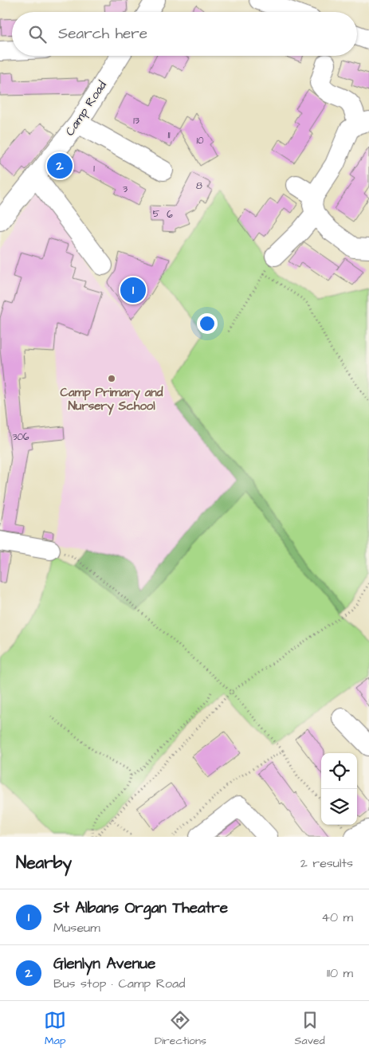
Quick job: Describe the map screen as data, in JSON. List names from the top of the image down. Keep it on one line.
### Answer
{"streets":{"street":["Camp Road"]},"places":["Camp Primary and Nursery School"],"house_numbers":["13","11","10","1","8","3","5","6","306"],"page":{"search":"Search here","pins":["2","1"],"heading":["Nearby","2 results"],"list":[{"mark":"1","name":"St Albans Organ Theatre","note":"Museum","value":"40 m"},{"mark":"2","name":"Glenlyn Avenue","note":"Bus stop · Camp Road","value":"110 m"}],"nav":["Map","Directions","Saved"]}}
